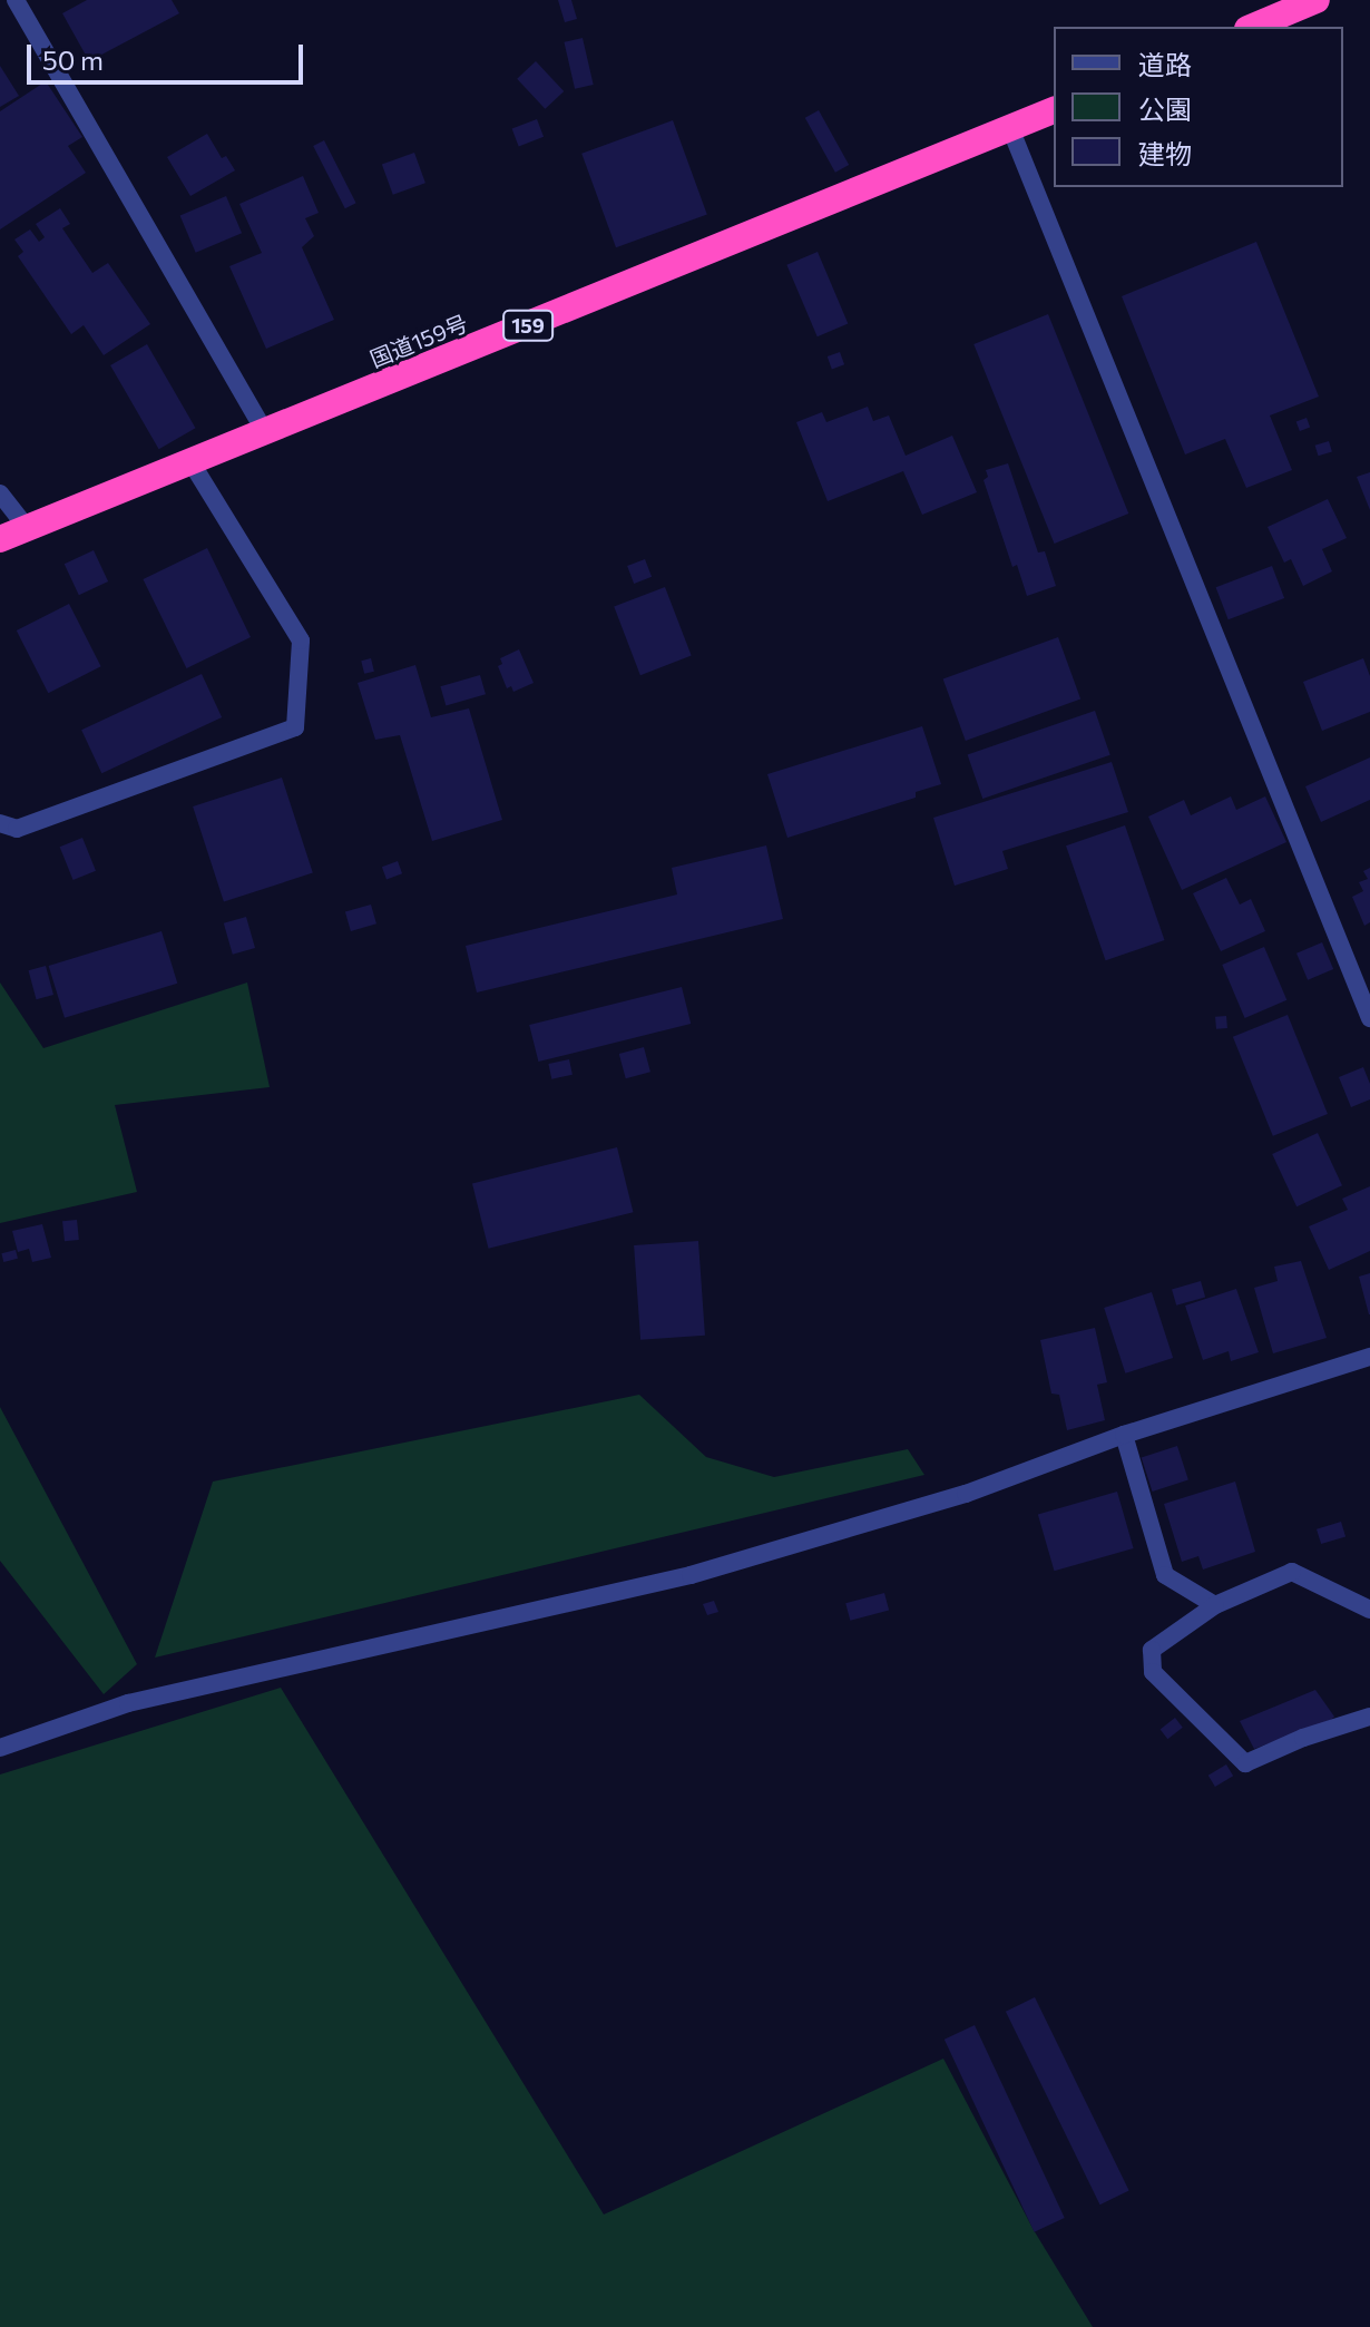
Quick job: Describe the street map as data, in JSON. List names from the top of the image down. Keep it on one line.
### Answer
{"streets":{"highway":["159","国道159号"]},"legend":["道路","公園","建物"],"scale_bar":"50 m"}
